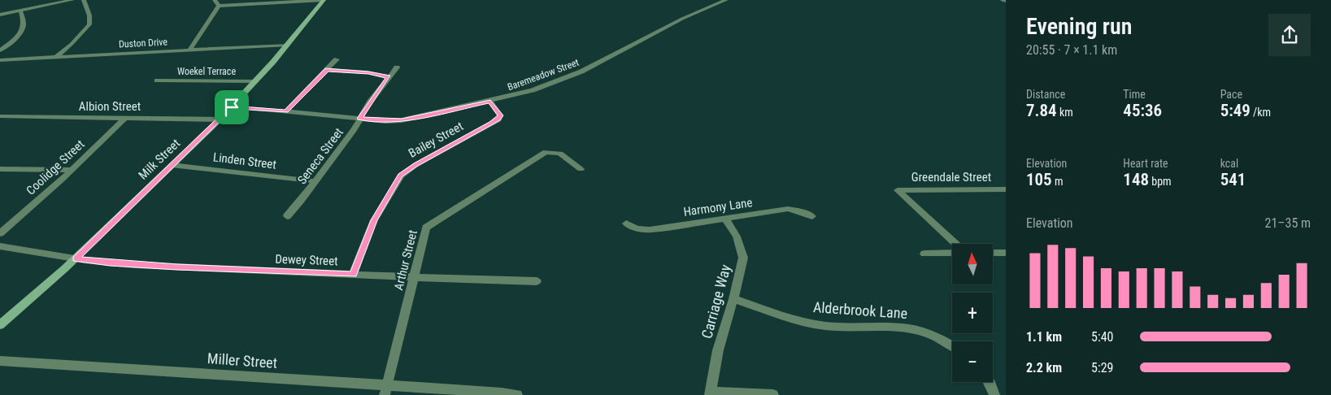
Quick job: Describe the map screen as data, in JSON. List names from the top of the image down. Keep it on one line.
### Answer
{"streets":{"street":["Duston Drive","Woekel Terrace","Baremeadow Street","Albion Street","Bailey Street","Seneca Street","Milk Street","Linden Street","Coolidge Street","Greendale Street","Harmony Lane","Dewey Street","Arthur Street","Carriage Way","Alderbrook Lane","Miller Street"]},"crossings":[["Duston Drive","Milk Street"],["Woekel Terrace","Milk Street"],["Baremeadow Street","Bailey Street"],["Baremeadow Street","Seneca Street"],["Baremeadow Street","Milk Street"],["Albion Street","Milk Street"],["Albion Street","Coolidge Street"],["Bailey Street","Dewey Street"],["Seneca Street","Linden Street"],["Milk Street","Linden Street"],["Milk Street","Dewey Street"],["Harmony Lane","Carriage Way"],["Dewey Street","Arthur Street"],["Arthur Street","Miller Street"],["Carriage Way","Alderbrook Lane"]],"north":"top","page":{"heading":["Evening run","20:55 · 7 × 1.1 km"],"stats":[["Distance","7.84 km"],["Time","45:36"],["Pace","5:49 /km"],["Elevation","105 m"],["Heart rate","148 bpm"],["kcal","541"]],"chart":["Elevation","21–35 m"],"map_buttons":["+","−"],"list":[{"name":"1.1 km","note":"5:40"},{"name":"2.2 km","note":"5:29"}]}}
